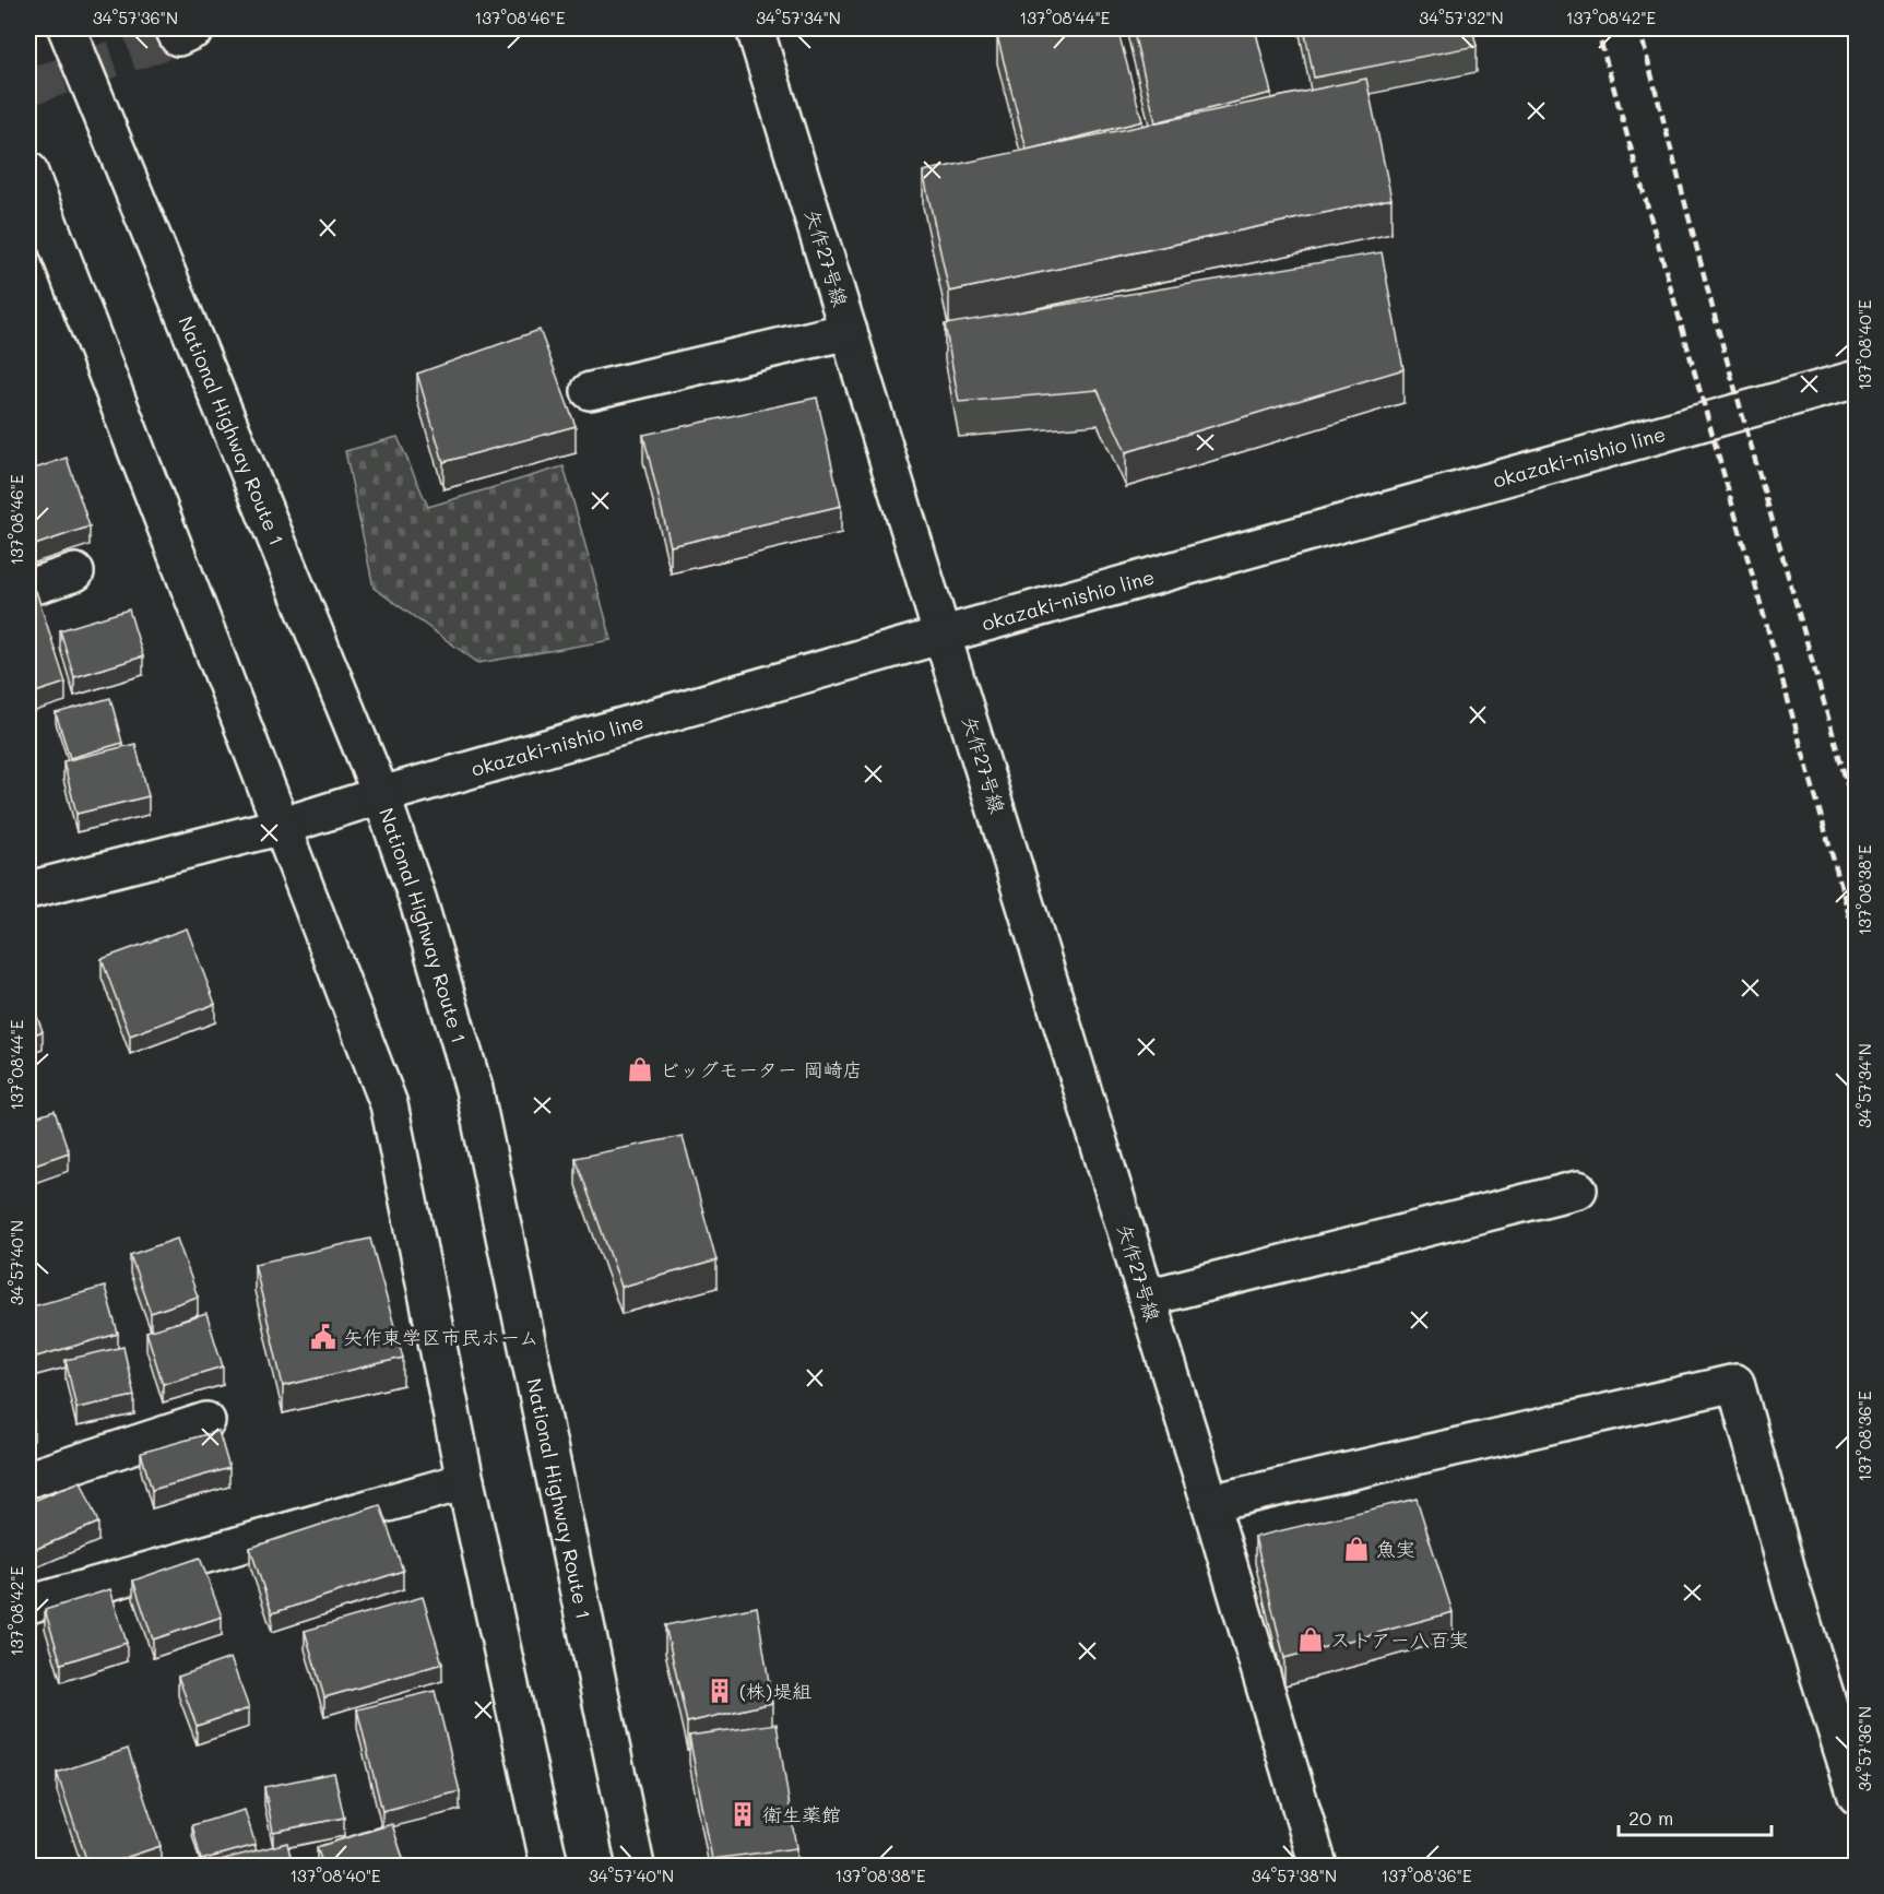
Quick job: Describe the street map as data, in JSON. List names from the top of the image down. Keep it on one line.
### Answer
{"streets":{"main road":["矢作27号線","National Highway Route 1","okazaki-nishio line"]},"crossings":[["矢作27号線","okazaki-nishio line"],["National Highway Route 1","okazaki-nishio line"]],"places":{"shop":["ビッグモーター 岡崎店","魚実","ストアー八百実"],"public building":["矢作東学区市民ホーム"],"building":["(株)堤組","衛生薬館"]},"scale_bar":"20 m","coordinates":["34°57'36\"N","137°08'46\"E","34°57'34\"N","137°08'44\"E","34°57'32\"N","137°08'42\"E","137°08'40\"E","137°08'38\"E","34°57'40\"N","137°08'36\"E","34°57'38\"N"]}
